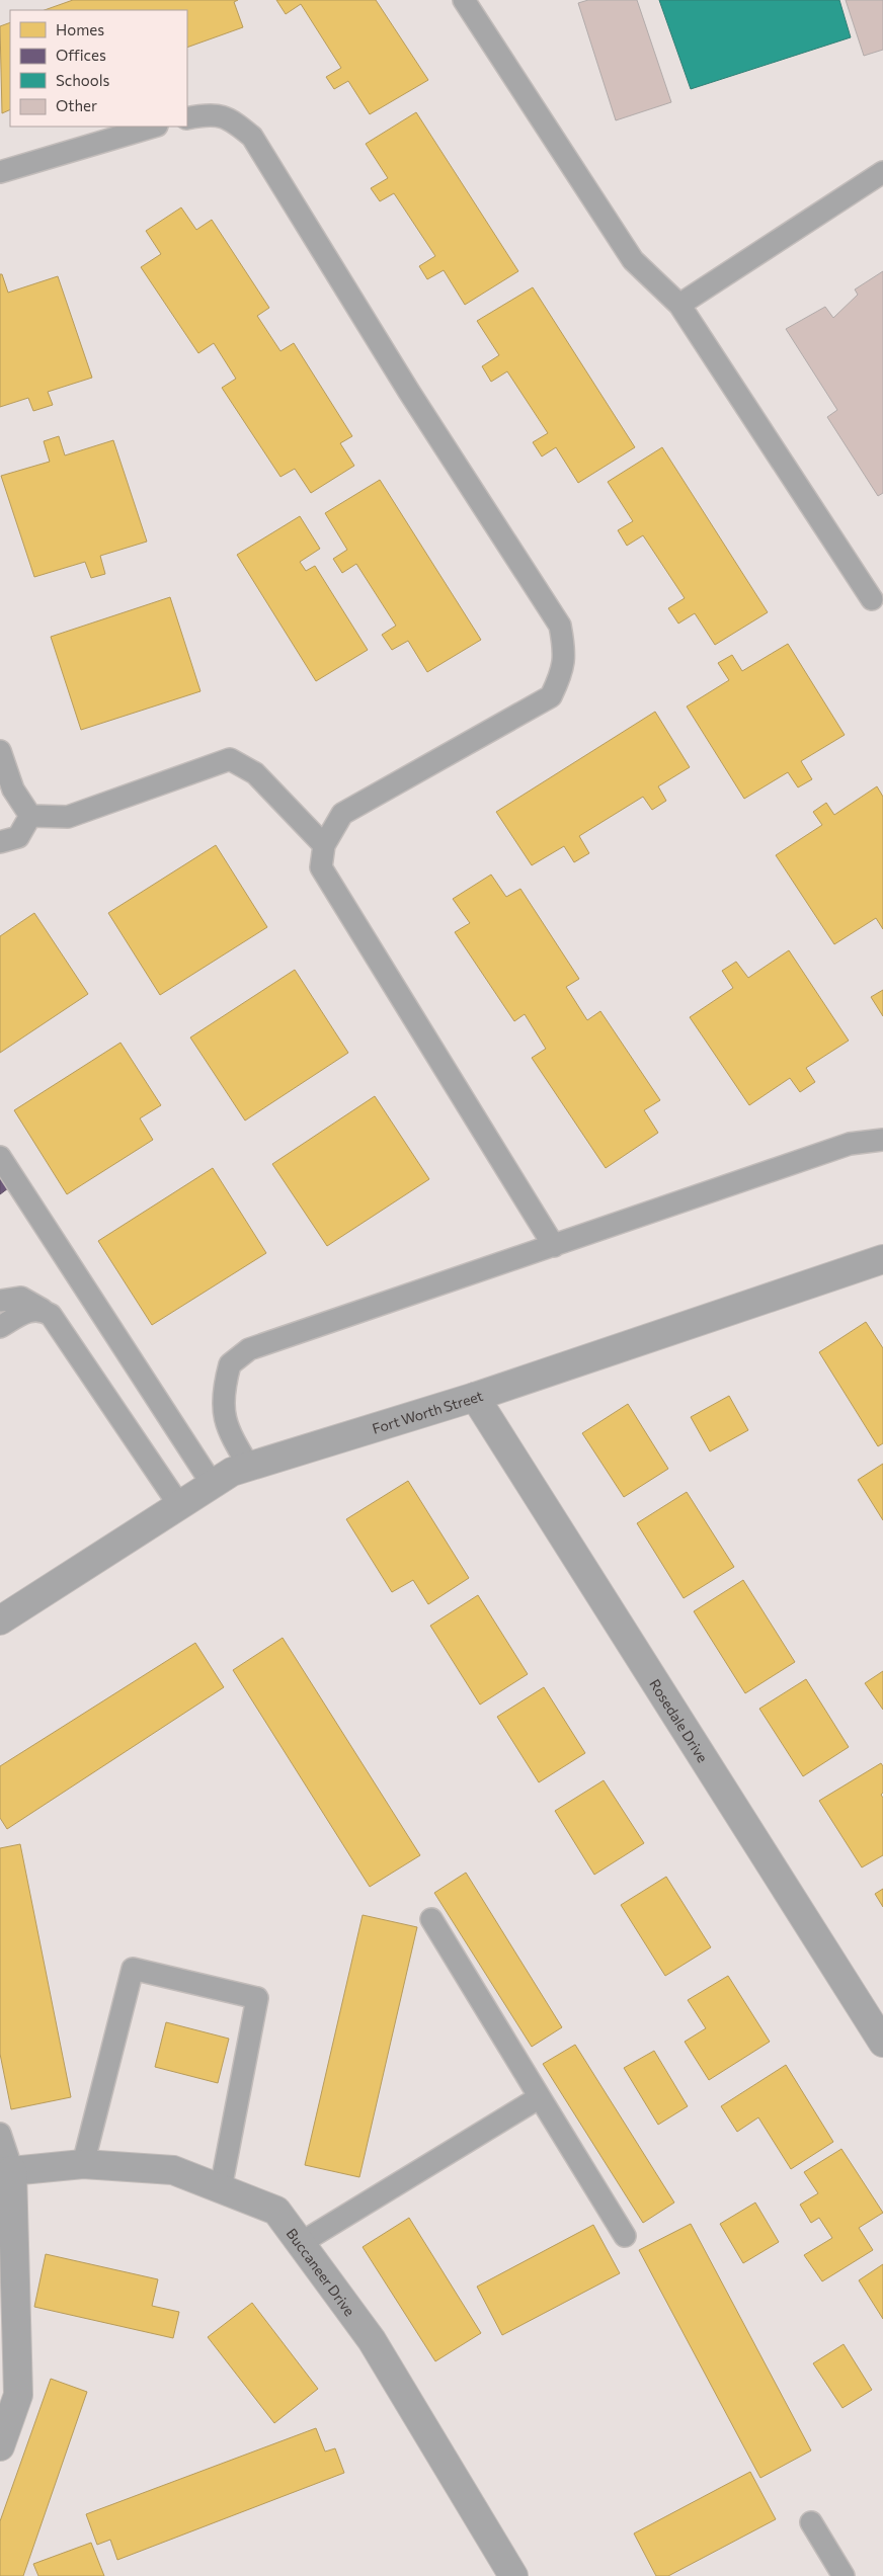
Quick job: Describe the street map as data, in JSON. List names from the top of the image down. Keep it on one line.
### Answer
{"streets":{"street":["Fort Worth Street","Rosedale Drive","Buccaneer Drive"]},"crossings":[["Fort Worth Street","Rosedale Drive"]],"legend":["Homes","Offices","Schools","Other"]}
